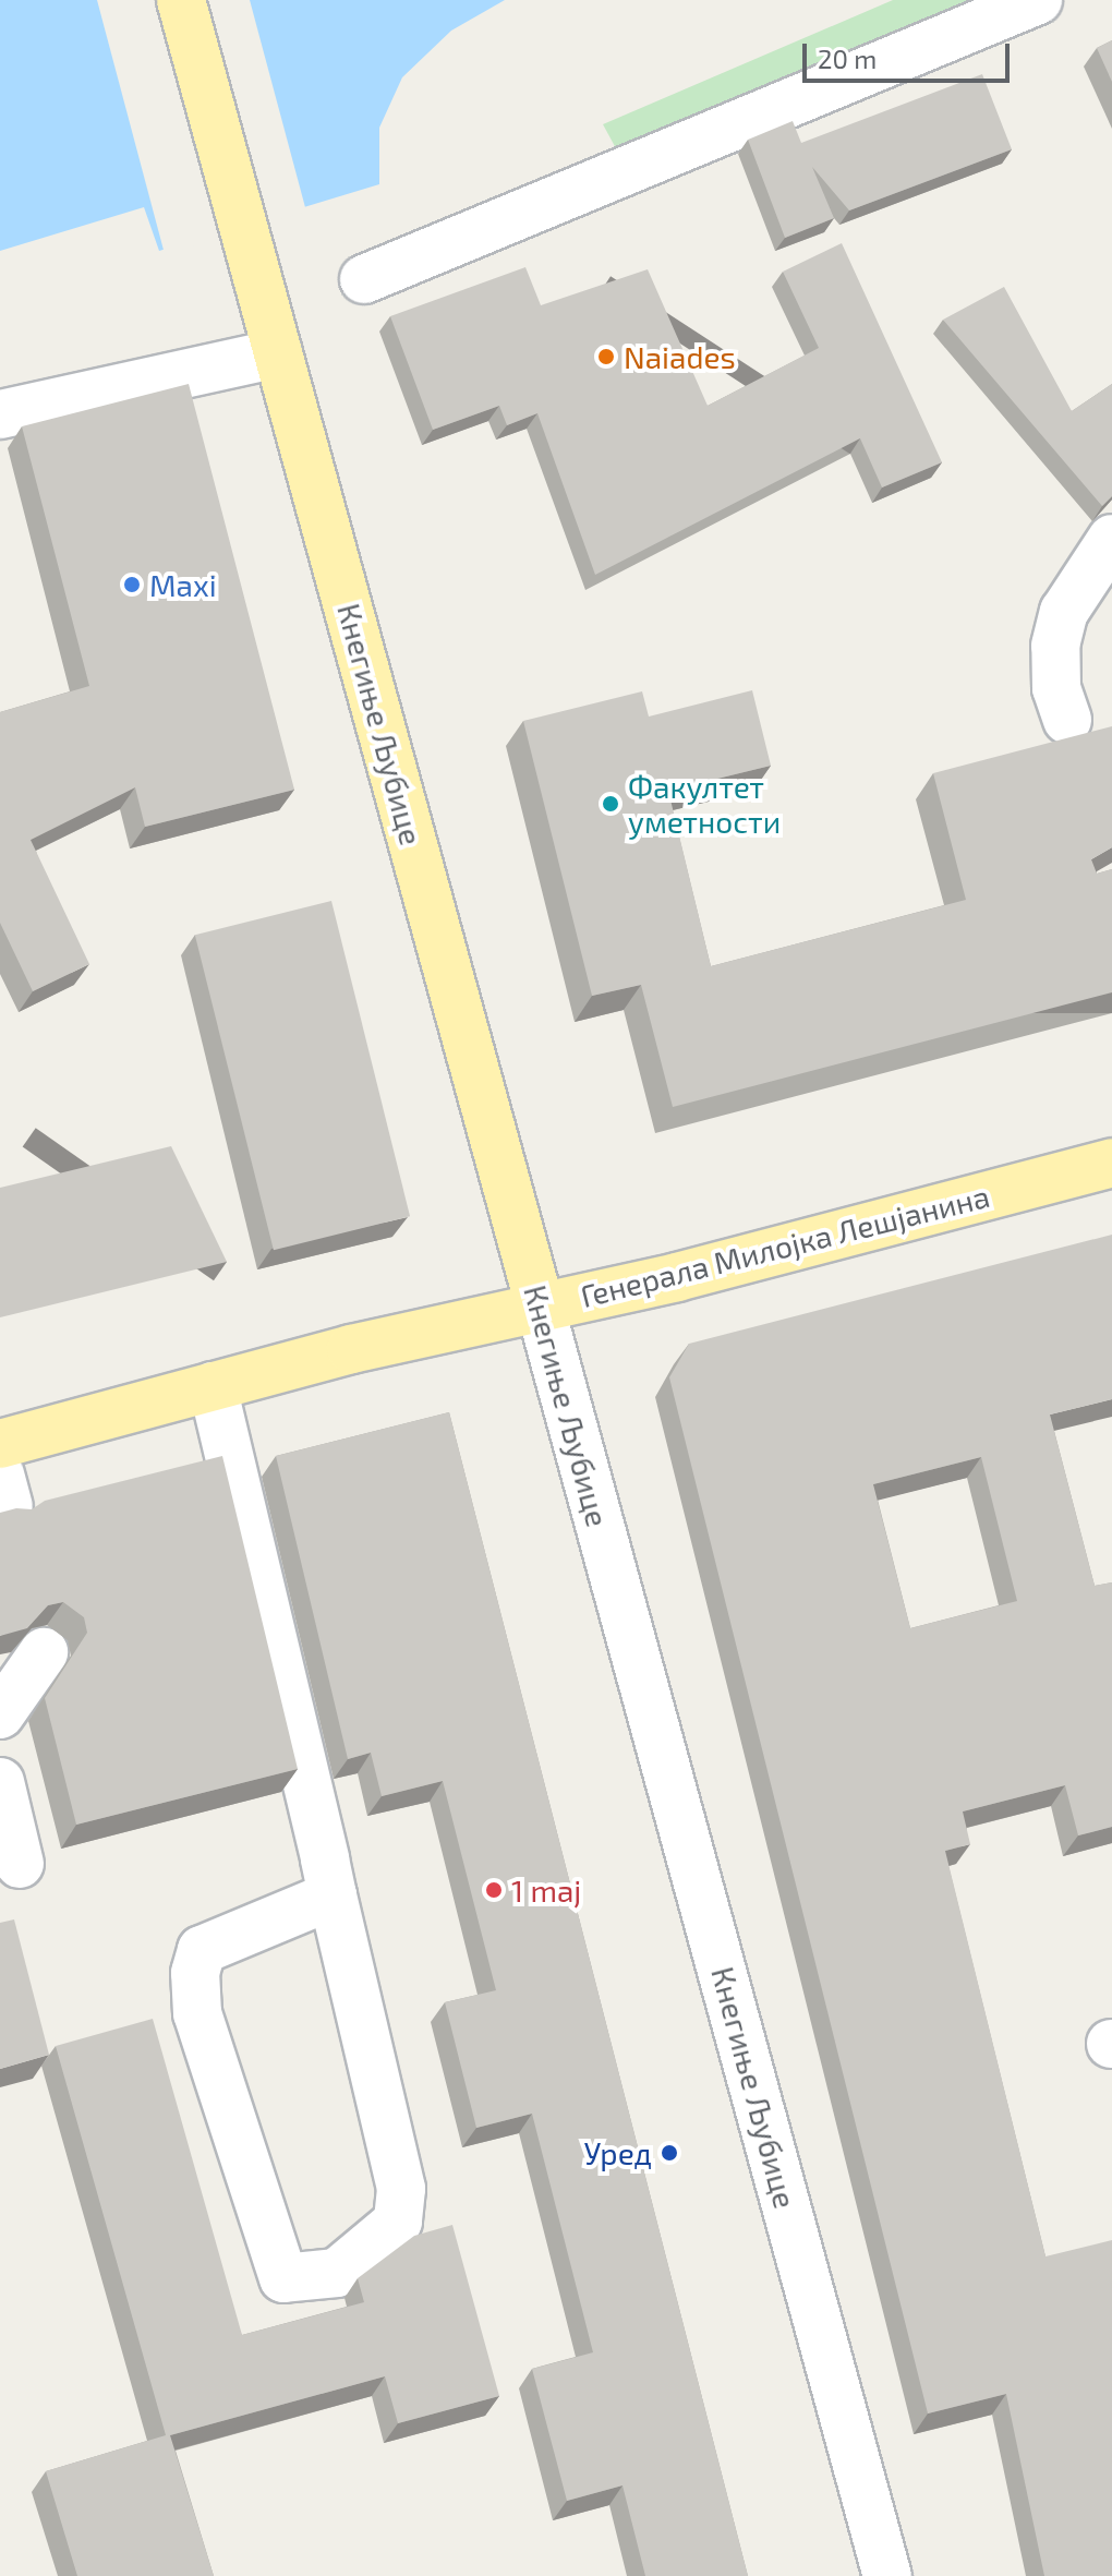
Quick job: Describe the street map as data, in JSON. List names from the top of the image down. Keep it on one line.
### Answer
{"streets":{"main road":["Кнегиње Љубице","Генерала Милојка Лешјанина"]},"crossings":[["Кнегиње Љубице","Генерала Милојка Лешјанина"]],"places":["Naiades","Maxi","Факултет уметности","1 maj","Уред"],"scale_bar":"20 m"}
